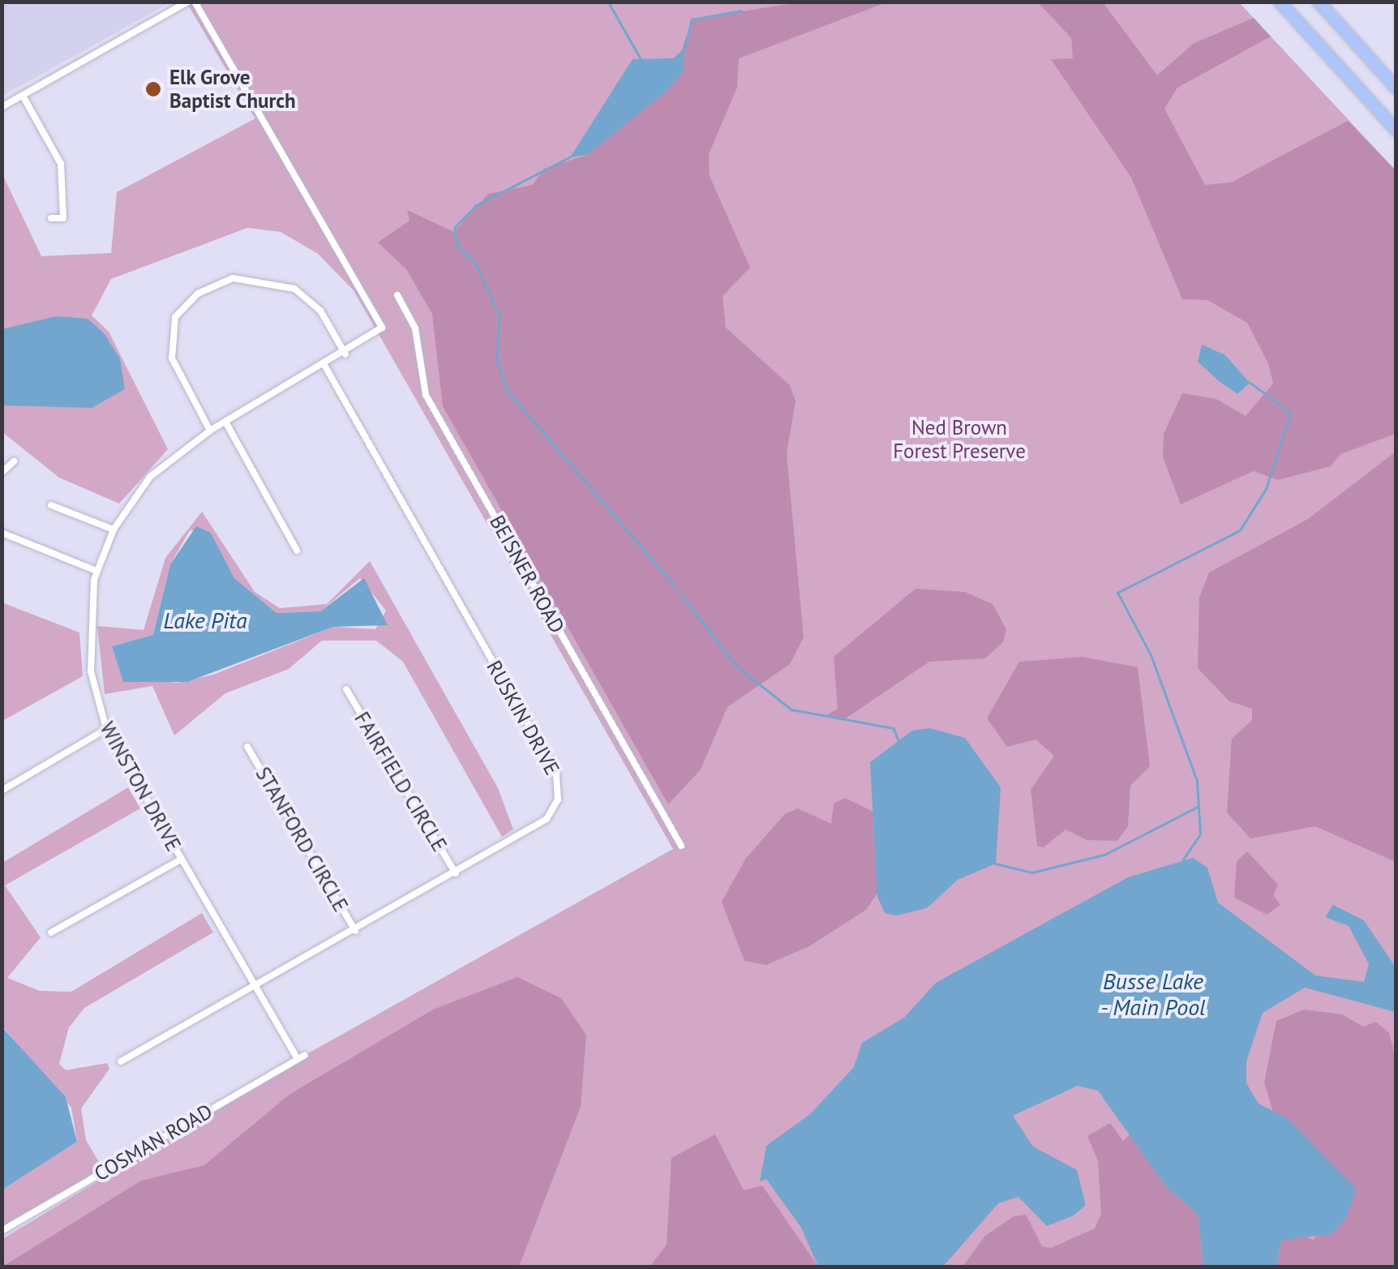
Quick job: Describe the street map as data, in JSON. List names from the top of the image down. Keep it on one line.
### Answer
{"streets":{"street":["BEISNER ROAD","RUSKIN DRIVE","FAIRFIELD CIRCLE","WINSTON DRIVE","STANFORD CIRCLE","COSMAN ROAD"]},"crossings":[["RUSKIN DRIVE","FAIRFIELD CIRCLE"],["RUSKIN DRIVE","WINSTON DRIVE"],["RUSKIN DRIVE","STANFORD CIRCLE"],["WINSTON DRIVE","COSMAN ROAD"]],"water":["Lake Pita","Busse Lake - Main Pool"],"parks":["Ned Brown Forest Preserve"],"places":["Elk Grove Baptist Church"]}
